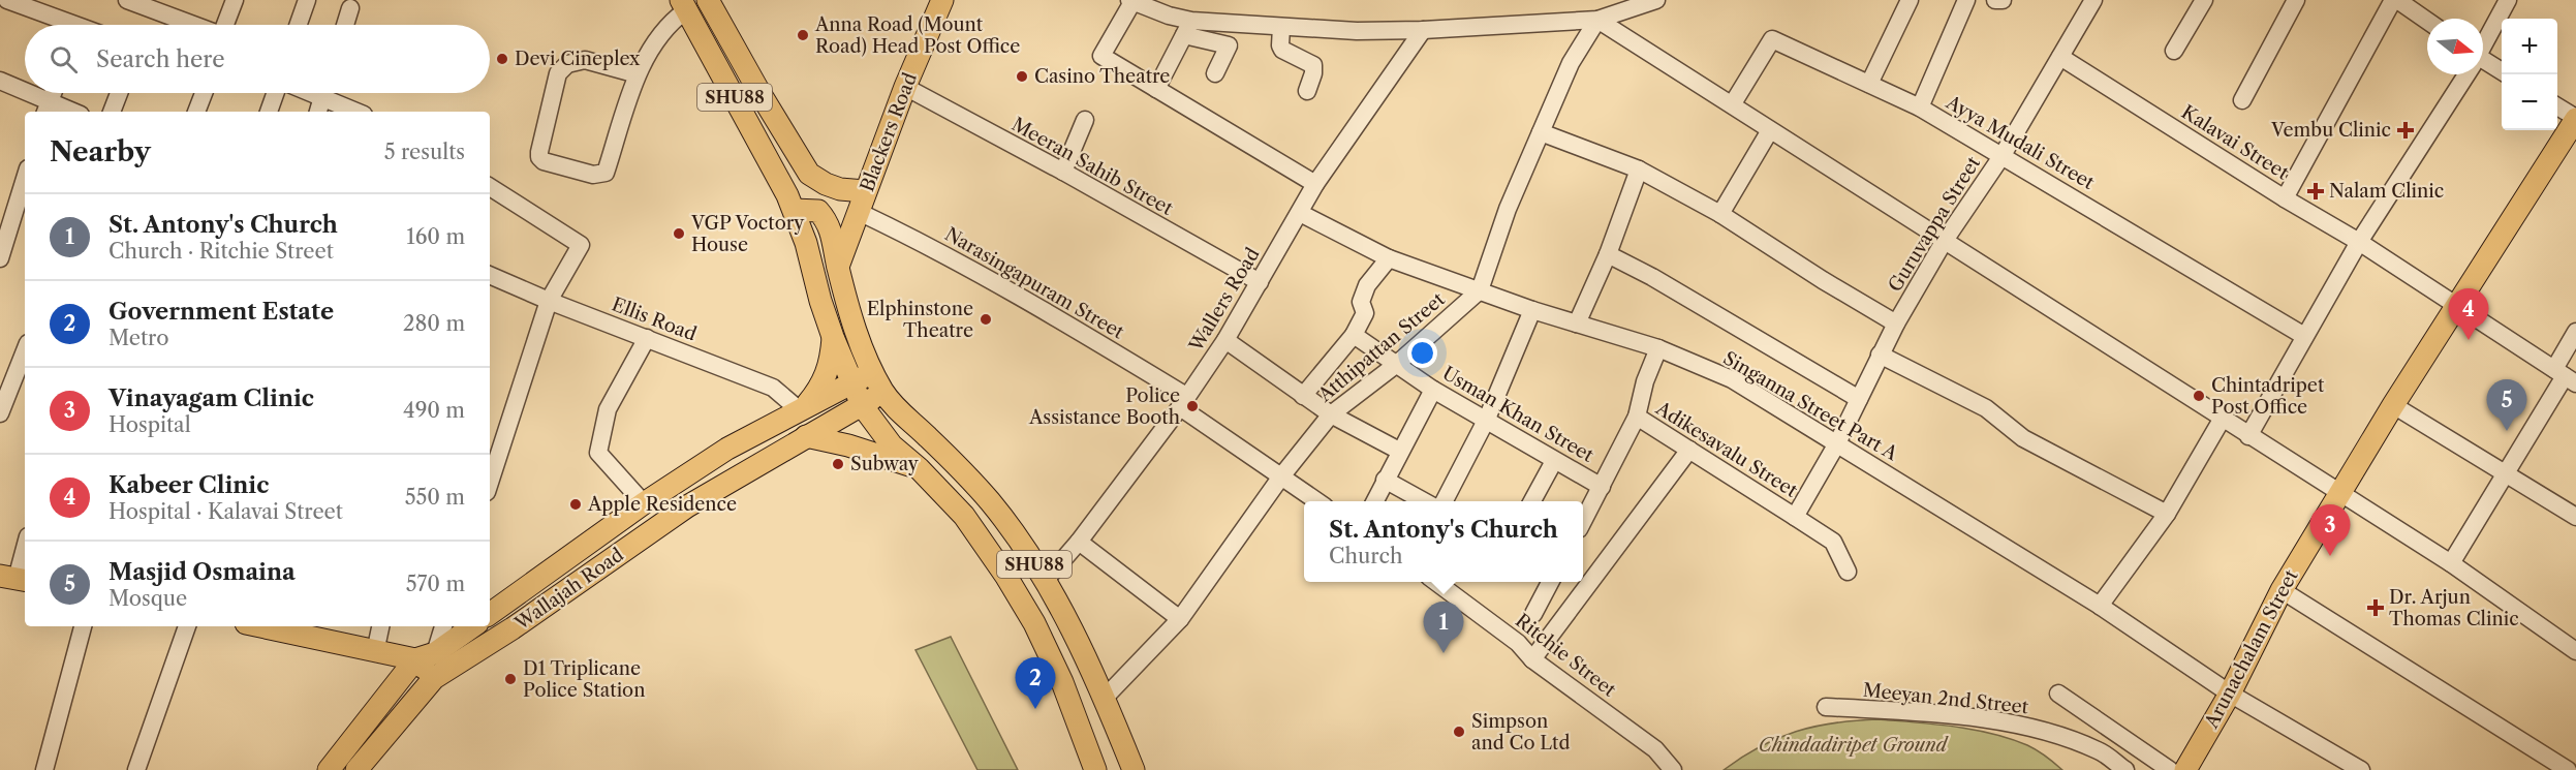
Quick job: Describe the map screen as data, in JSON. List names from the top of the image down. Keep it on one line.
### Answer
{"streets":{"main road":["SHU88","Blackers Road","Wallajah Road","Arunachalam Street"],"street":["Ayya Mudali Street","Kalavai Street","Meeran Sahib Street","Guruvappa Street","Narasingapuram Street","Wallers Road","Ellis Road","Atthipattan Street","Singanna Street Part A","Usman Khan Street","Adikesavalu Street","Ritchie Street","Meeyan 2nd Street"]},"crossings":[["SHU88","Blackers Road"],["SHU88","Wallers Road"],["SHU88","Atthipattan Street"],["SHU88","Wallajah Road"],["Blackers Road","Meeran Sahib Street"],["Blackers Road","Narasingapuram Street"],["Ayya Mudali Street","Guruvappa Street"],["Kalavai Street","Guruvappa Street"],["Kalavai Street","Arunachalam Street"],["Meeran Sahib Street","Wallers Road"],["Guruvappa Street","Singanna Street Part A"],["Guruvappa Street","Adikesavalu Street"],["Narasingapuram Street","Wallers Road"],["Wallers Road","Singanna Street Part A"],["Ellis Road","Wallajah Road"],["Atthipattan Street","Singanna Street Part A"],["Atthipattan Street","Usman Khan Street"],["Singanna Street Part A","Arunachalam Street"]],"parks":["Chindadiripet Ground"],"places":{"other":["Anna Road (Mount Road) Head Post Office","Devi Cineplex","Casino Theatre","VGP Voctory House","Elphinstone Theatre","Chintadripet Post Office","Police Assistance Booth","Subway","Apple Residence","D1 Triplicane Police Station","Simpson and Co Ltd"],"health":["Vembu Clinic","Nalam Clinic","Dr. Arjun Thomas Clinic"]},"north":"right","page":{"map_buttons":["+","−"],"search":"Search here","heading":["Nearby","5 results"],"list":[{"mark":"1","name":"St. Antony's Church","note":"Church · Ritchie Street","value":"160 m"},{"mark":"2","name":"Government Estate","note":"Metro","value":"280 m"},{"mark":"3","name":"Vinayagam Clinic","note":"Hospital","value":"490 m"},{"mark":"4","name":"Kabeer Clinic","note":"Hospital · Kalavai Street","value":"550 m"},{"mark":"5","name":"Masjid Osmaina","note":"Mosque","value":"570 m"}],"pins":["4","5","3","1","2"],"popup":["St. Antony's Church","Church"]}}
